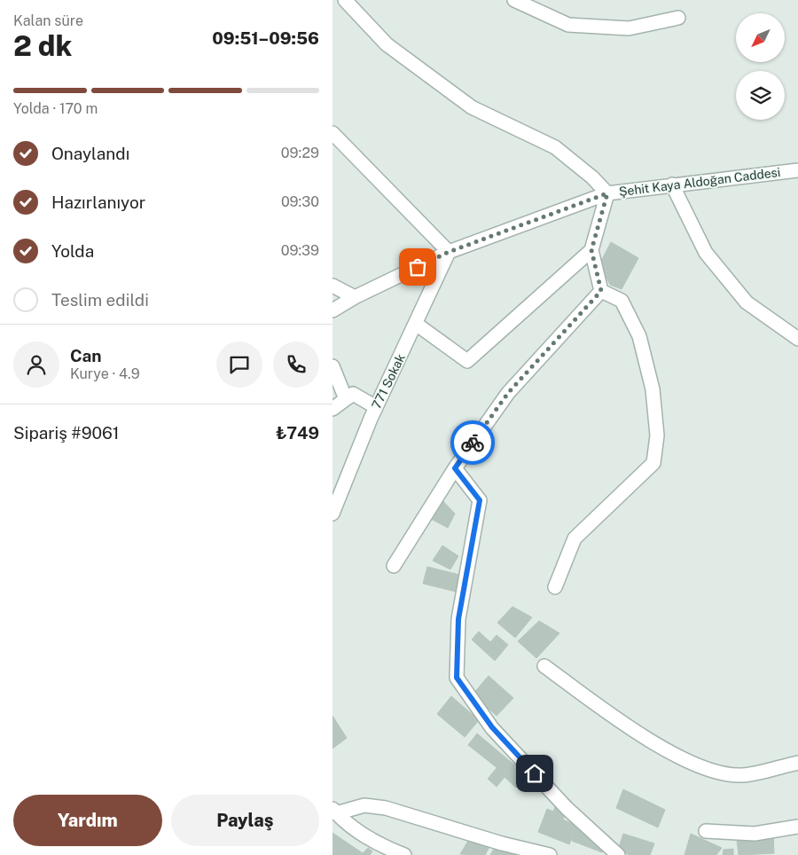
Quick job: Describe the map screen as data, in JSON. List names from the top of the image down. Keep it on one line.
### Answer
{"streets":{"street":["Şehit Kaya Aldoğan Caddesi","771 Sokak"]},"crossings":[["Şehit Kaya Aldoğan Caddesi","771 Sokak"]],"north":"bottom left","page":{"heading":["2 dk","Kalan süre","09:51–09:56"],"panel":["Can","Kurye · 4.9","Sipariş #9061","₺749"],"bar":"Yolda · 170 m","list":[["Onaylandı","09:29"],["Hazırlanıyor","09:30"],["Yolda","09:39"],"Teslim edildi"],"buttons":["Yardım","Paylaş"]}}
